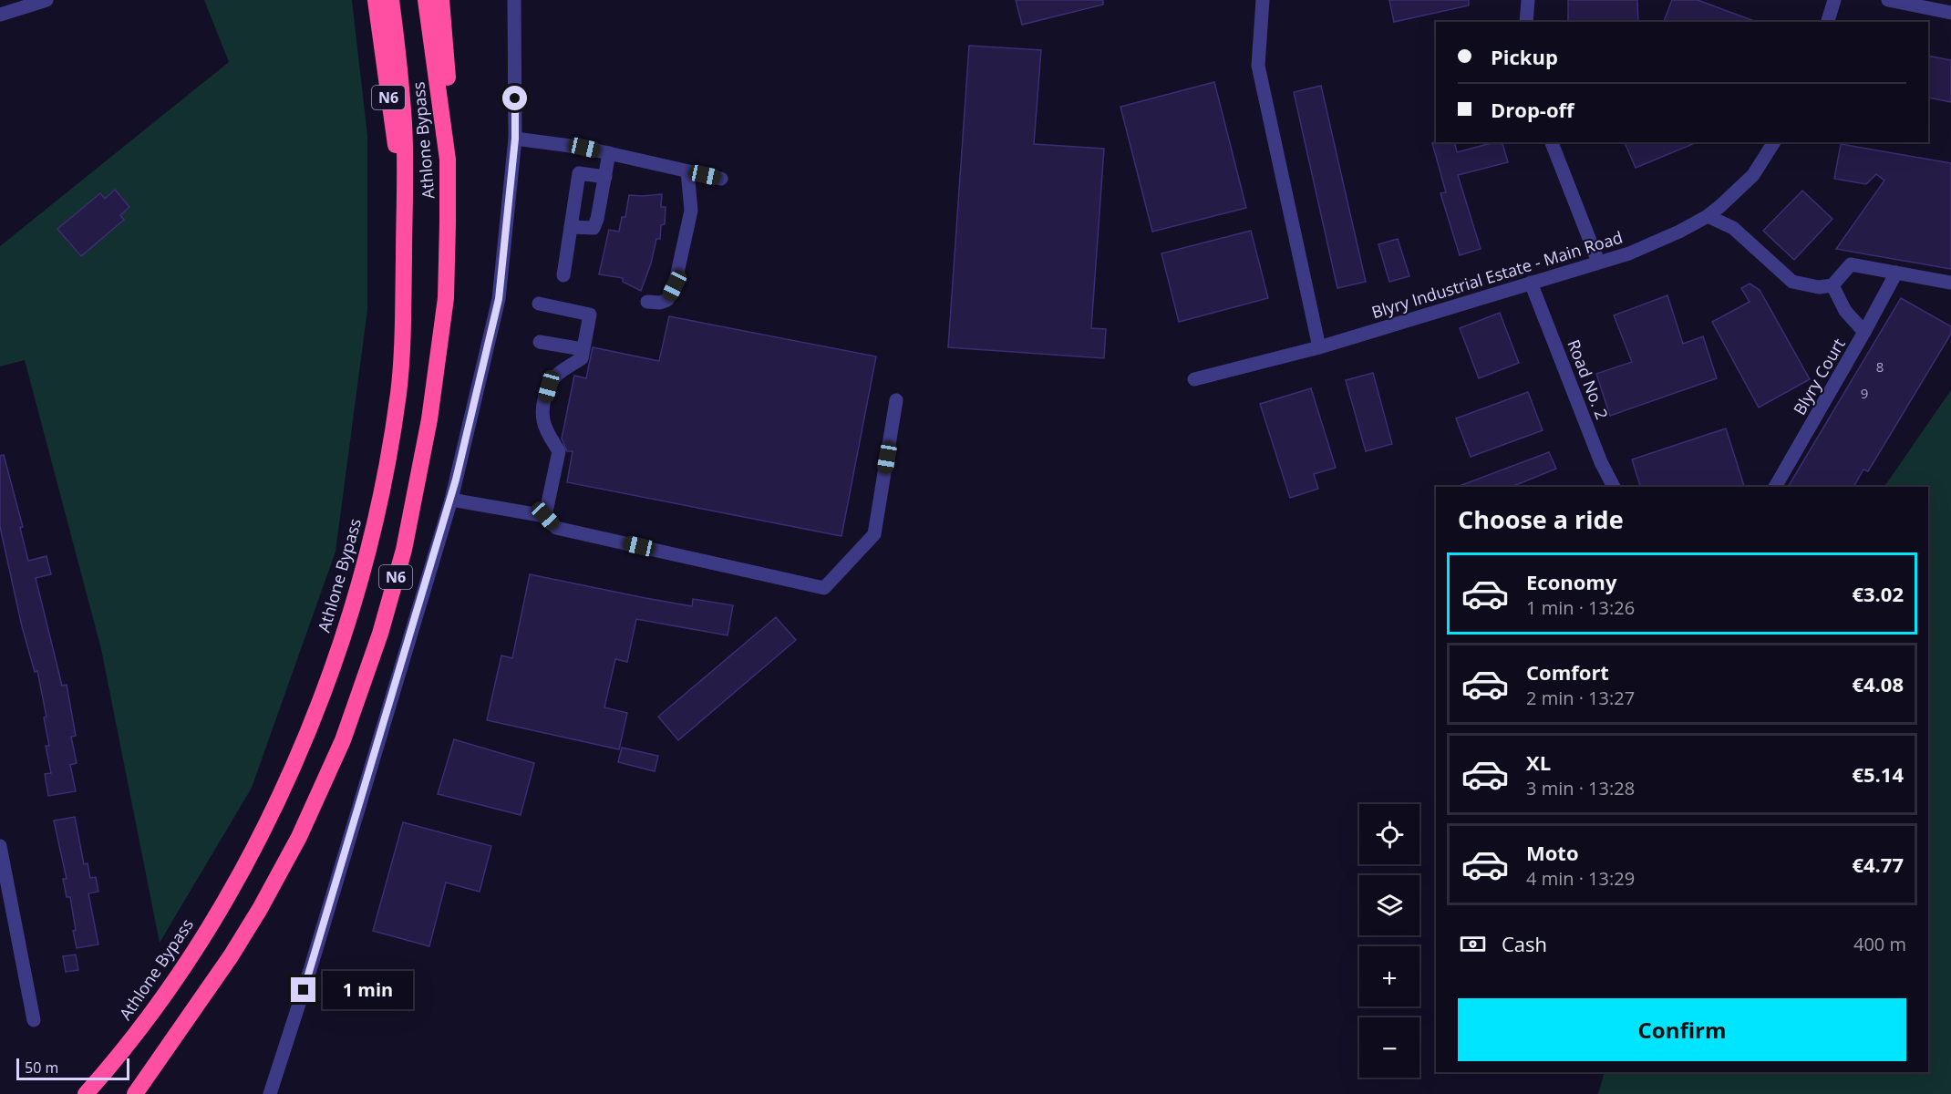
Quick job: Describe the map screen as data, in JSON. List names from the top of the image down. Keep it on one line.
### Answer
{"streets":{"highway":["N6","Athlone Bypass"],"street":["Blyry Industrial Estate - Main Road","Blyry Court","Road No. 2"]},"crossings":[["N6","Athlone Bypass"],["Blyry Industrial Estate - Main Road","Road No. 2"]],"house_numbers":["8","9"],"scale_bar":"50 m","page":{"banner":["Pickup","Drop-off"],"heading":"Choose a ride","list":[{"name":"Economy","note":"1 min · 13:26","value":"€3.02"},{"name":"Comfort","note":"2 min · 13:27","value":"€4.08"},{"name":"XL","note":"3 min · 13:28","value":"€5.14"},{"name":"Moto","note":"4 min · 13:29","value":"€4.77"}],"map_buttons":["+","−"],"pay":["Cash","400 m"],"bubble":"1 min","buttons":"Confirm","scale":"50 m"}}
